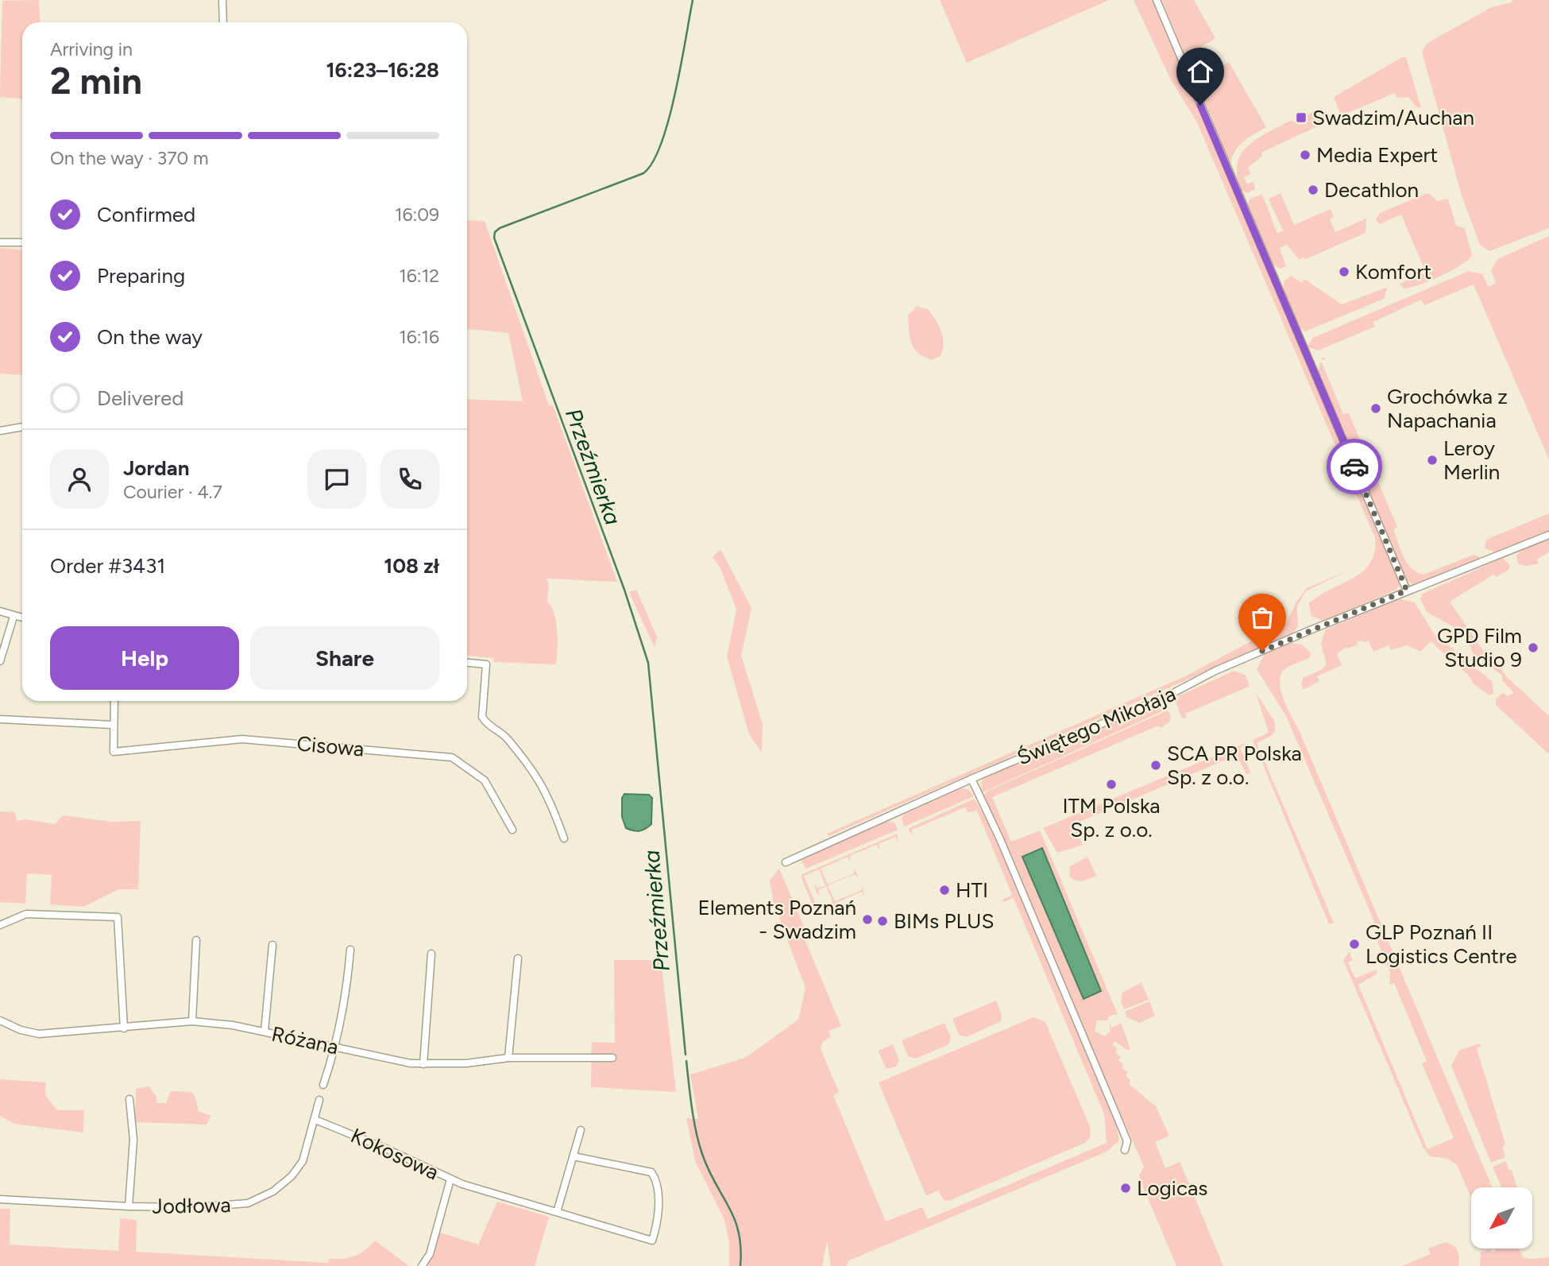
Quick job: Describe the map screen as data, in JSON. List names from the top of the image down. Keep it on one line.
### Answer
{"streets":{"street":["Świętego Mikołaja","Cisowa","Różana","Kokosowa","Jodłowa"]},"crossings":[["Kokosowa","Jodłowa"]],"water":["Przeźmierka"],"places":{"transit":["Swadzim/Auchan"],"other":["Media Expert","Decathlon","Komfort","Grochówka z Napachania","Leroy Merlin","GPD Film Studio 9","SCA PR Polska Sp. z o.o.","ITM Polska Sp. z o.o.","HTI","Elements Poznań - Swadzim","BIMs PLUS","GLP Poznań II Logistics Centre","Logicas"]},"north":"bottom left","page":{"heading":["2 min","Arriving in","16:23–16:28"],"panel":["Jordan","Courier · 4.7","Order #3431","108 zł"],"bar":"On the way · 370 m","list":[["Confirmed","16:09"],["Preparing","16:12"],["On the way","16:16"],"Delivered"],"buttons":["Help","Share"]}}
